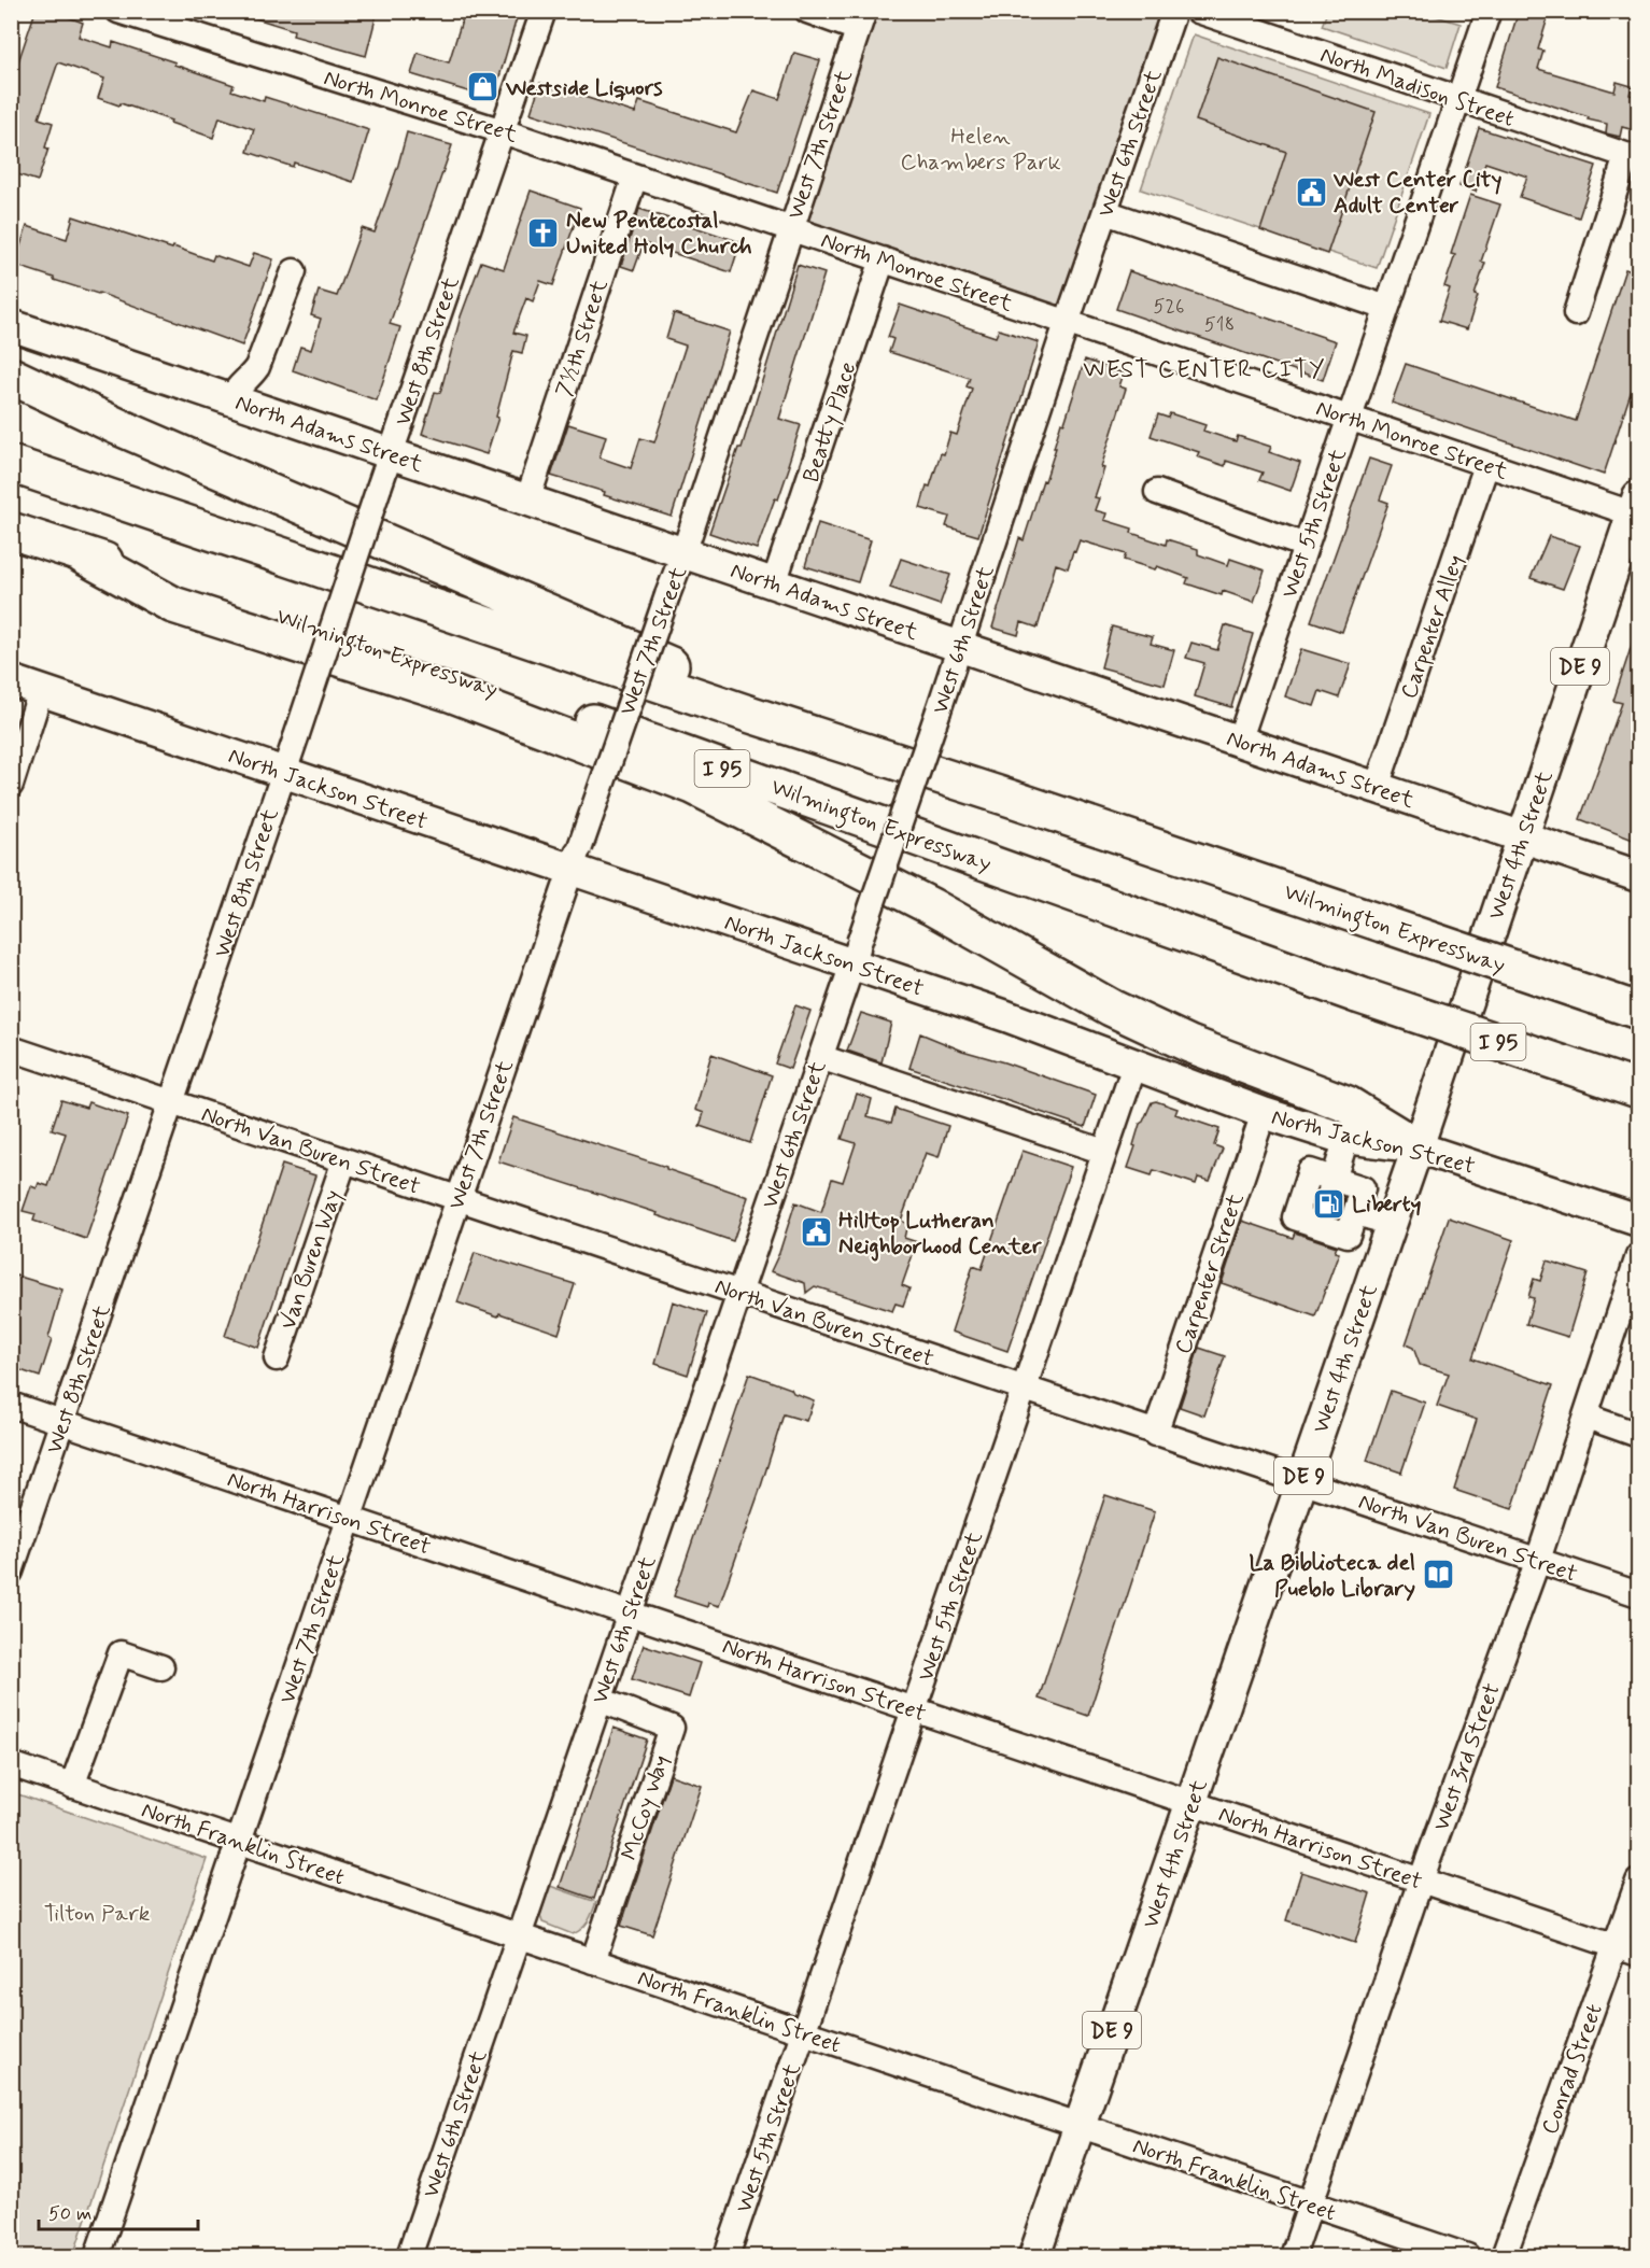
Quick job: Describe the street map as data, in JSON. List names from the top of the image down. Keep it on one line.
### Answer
{"streets":{"highway":["Wilmington Expressway","I 95"],"main road":["North Adams Street","DE 9","North Jackson Street","West 4th Street"],"street":["North Madison Street","North Monroe Street","West 6th Street","West 7th Street","7½th Street","West 8th Street","Beatty Place","West 5th Street","Carpenter Alley","North Van Buren Street","Van Buren Way","Carpenter Street","North Harrison Street","West 3rd Street","McCoy Way","North Franklin Street","Conrad Street"]},"crossings":[["North Madison Street","West 5th Street"],["North Monroe Street","West 6th Street"],["North Monroe Street","West 7th Street"],["North Monroe Street","7½th Street"],["North Monroe Street","West 8th Street"],["North Monroe Street","Beatty Place"],["North Monroe Street","West 5th Street"],["North Monroe Street","Carpenter Alley"],["North Monroe Street","West 4th Street"],["West 6th Street","North Adams Street"],["West 6th Street","North Jackson Street"],["West 6th Street","North Van Buren Street"],["West 6th Street","North Harrison Street"],["West 6th Street","McCoy Way"],["West 6th Street","North Franklin Street"],["West 7th Street","North Adams Street"],["West 7th Street","North Jackson Street"],["West 7th Street","North Van Buren Street"],["West 7th Street","North Harrison Street"],["West 7th Street","North Franklin Street"],["7½th Street","North Adams Street"],["West 8th Street","North Adams Street"],["West 8th Street","North Jackson Street"],["West 8th Street","North Van Buren Street"],["West 8th Street","North Harrison Street"],["Beatty Place","North Adams Street"],["North Adams Street","West 5th Street"],["North Adams Street","Carpenter Alley"],["North Adams Street","West 4th Street"],["West 5th Street","North Jackson Street"],["West 5th Street","North Van Buren Street"],["West 5th Street","North Harrison Street"],["West 5th Street","North Franklin Street"],["North Jackson Street","West 4th Street"],["North Jackson Street","Carpenter Street"],["West 4th Street","North Van Buren Street"],["West 4th Street","North Harrison Street"],["West 4th Street","North Franklin Street"],["North Van Buren Street","Van Buren Way"],["North Van Buren Street","Carpenter Street"],["North Van Buren Street","West 3rd Street"],["North Harrison Street","West 3rd Street"],["North Harrison Street","Conrad Street"],["West 3rd Street","North Franklin Street"],["McCoy Way","North Franklin Street"]],"districts":["WEST CENTER CITY"],"parks":["Helen Chambers Park","Tilton Park"],"places":{"shop":["Westside Liquors"],"public building":["West Center City Adult Center","Hilltop Lutheran Neighborhood Center"],"church":["New Pentecostal United Holy Church"],"fuel station":["Liberty"],"library":["La Biblioteca del Pueblo Library"]},"house_numbers":["526","518"],"scale_bar":"50 m"}
